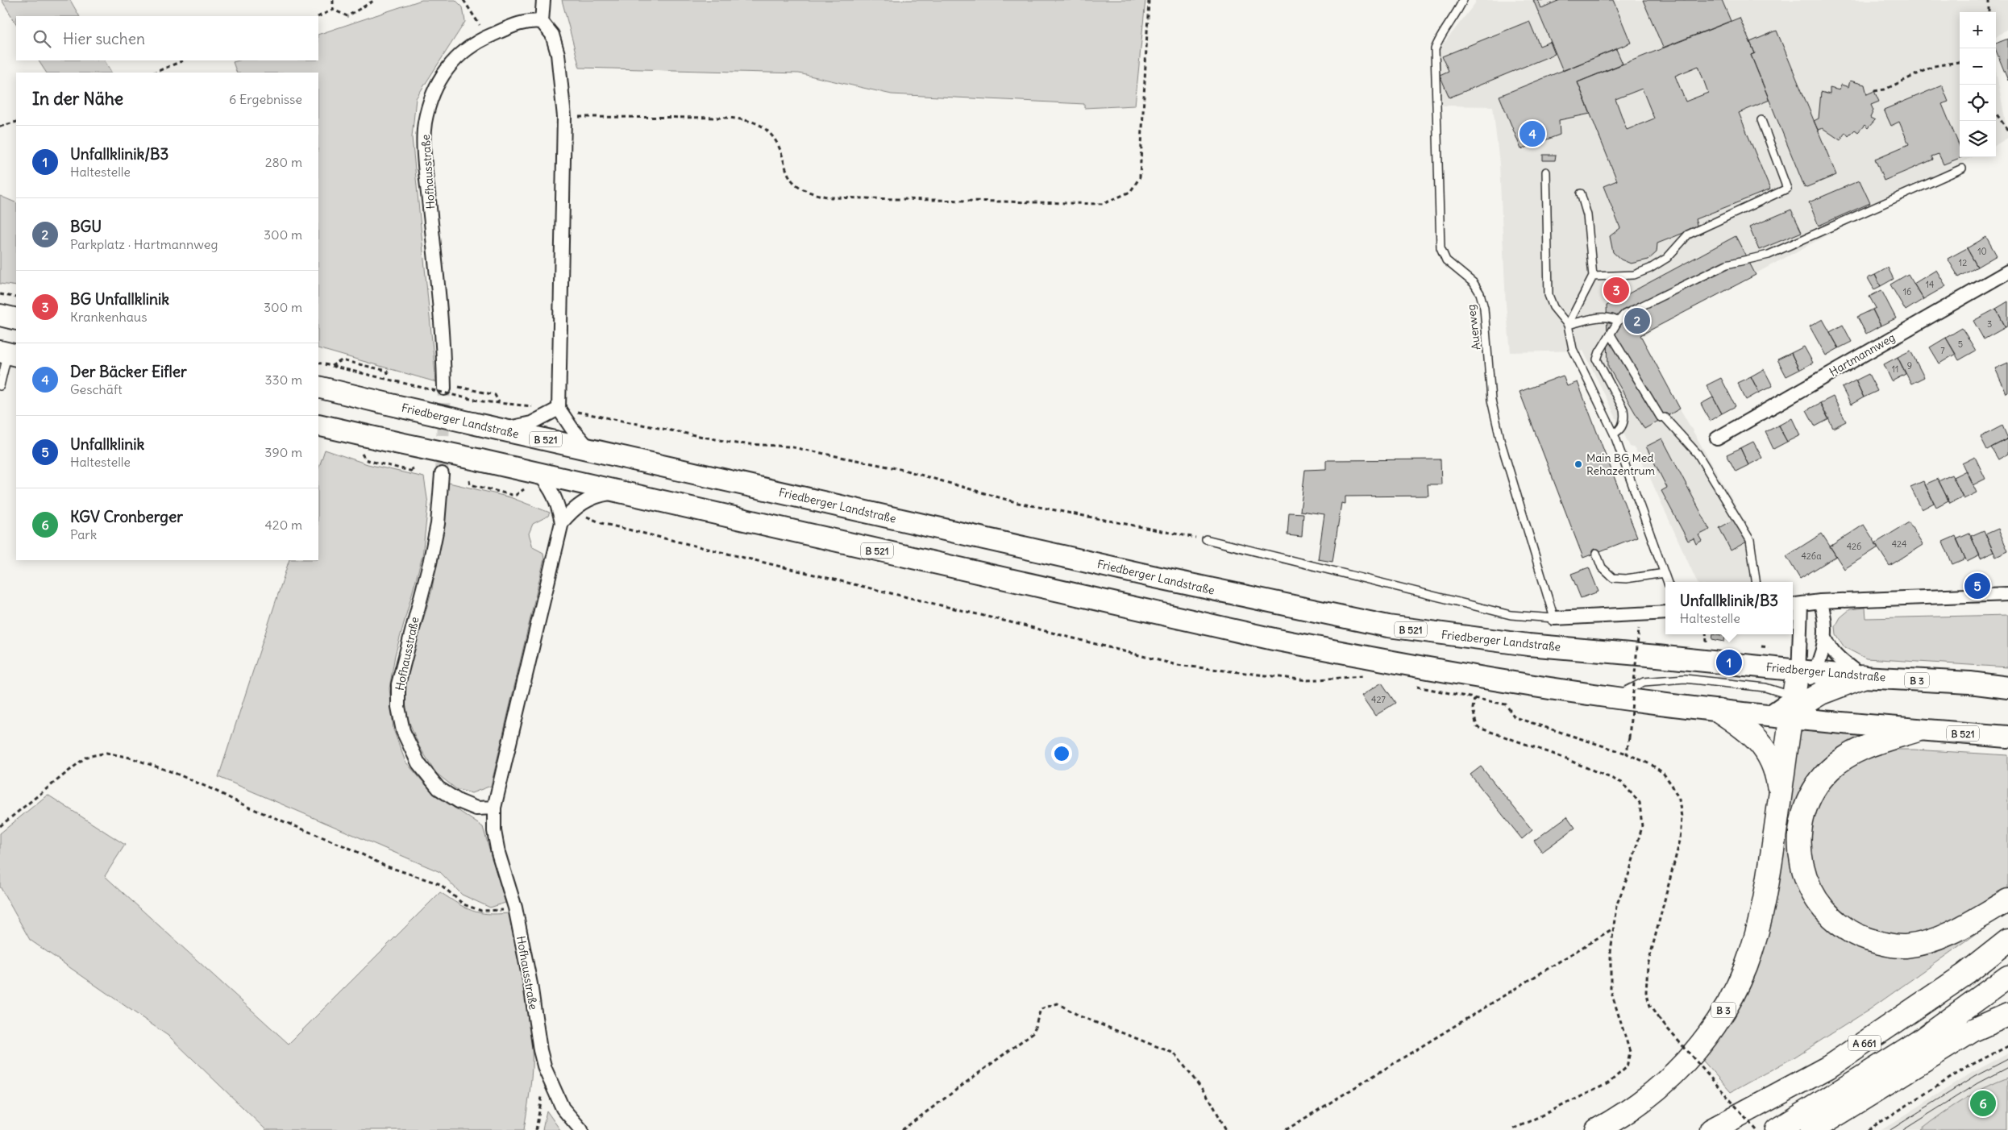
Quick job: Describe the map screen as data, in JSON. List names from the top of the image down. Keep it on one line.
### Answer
{"streets":{"highway":["B 3","A 661"],"main road":["Friedberger Landstraße","B 521"],"street":["Hofhausstraße","Hartmannweg"],"lane":["Auerweg"]},"crossings":[["Hofhausstraße","B 521"],["Friedberger Landstraße","B 3"]],"places":["Main BG Med Rehazentrum"],"house_numbers":["10","12","14","16","3","5","7","9","11","424","426","426a","427"],"page":{"map_buttons":["+","−"],"search":"Hier suchen","heading":["In der Nähe","6 Ergebnisse"],"pins":["4","3","2","5","1","6"],"list":[{"mark":"1","name":"Unfallklinik/B3","note":"Haltestelle","value":"280 m"},{"mark":"2","name":"BGU","note":"Parkplatz · Hartmannweg","value":"300 m"},{"mark":"3","name":"BG Unfallklinik","note":"Krankenhaus","value":"300 m"},{"mark":"4","name":"Der Bäcker Eifler","note":"Geschäft","value":"330 m"},{"mark":"5","name":"Unfallklinik","note":"Haltestelle","value":"390 m"},{"mark":"6","name":"KGV Cronberger","note":"Park","value":"420 m"}],"popup":["Unfallklinik/B3","Haltestelle"]}}
